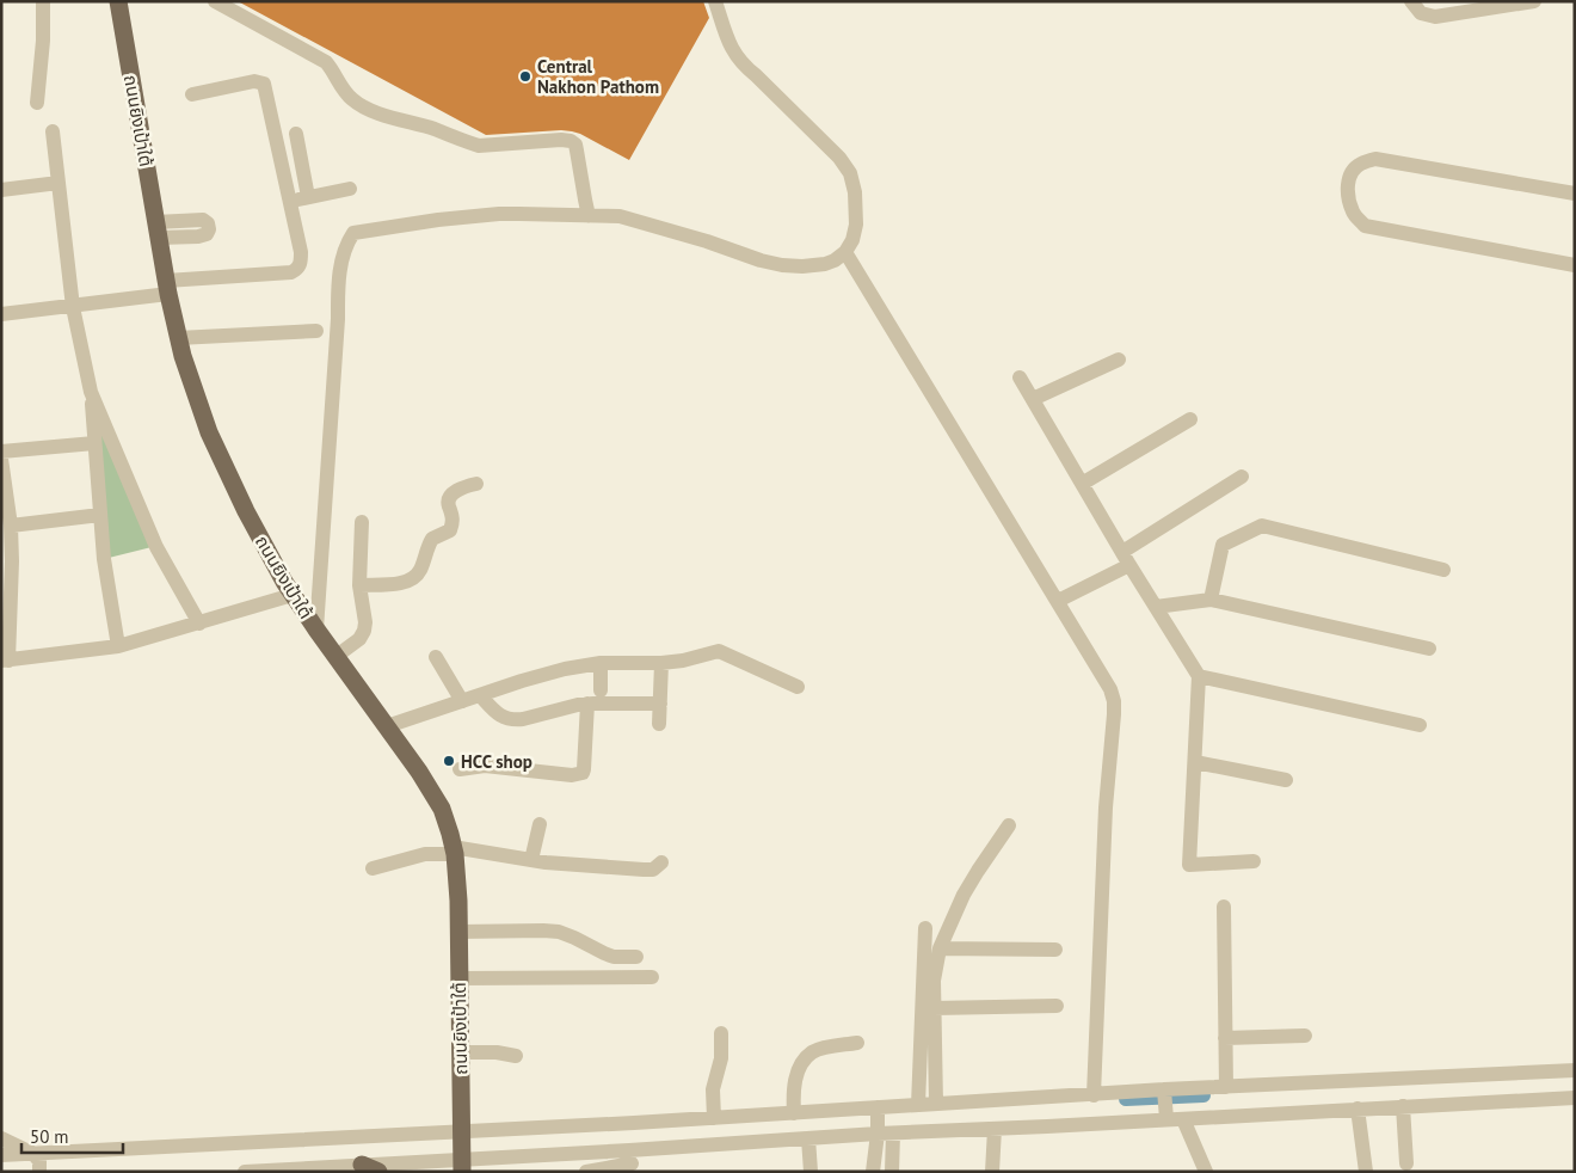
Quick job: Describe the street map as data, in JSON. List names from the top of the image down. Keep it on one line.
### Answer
{"streets":{"main road":["ถนนยิงเป้าใต้"]},"places":["Central Nakhon Pathom","HCC shop"],"scale_bar":"50 m"}
